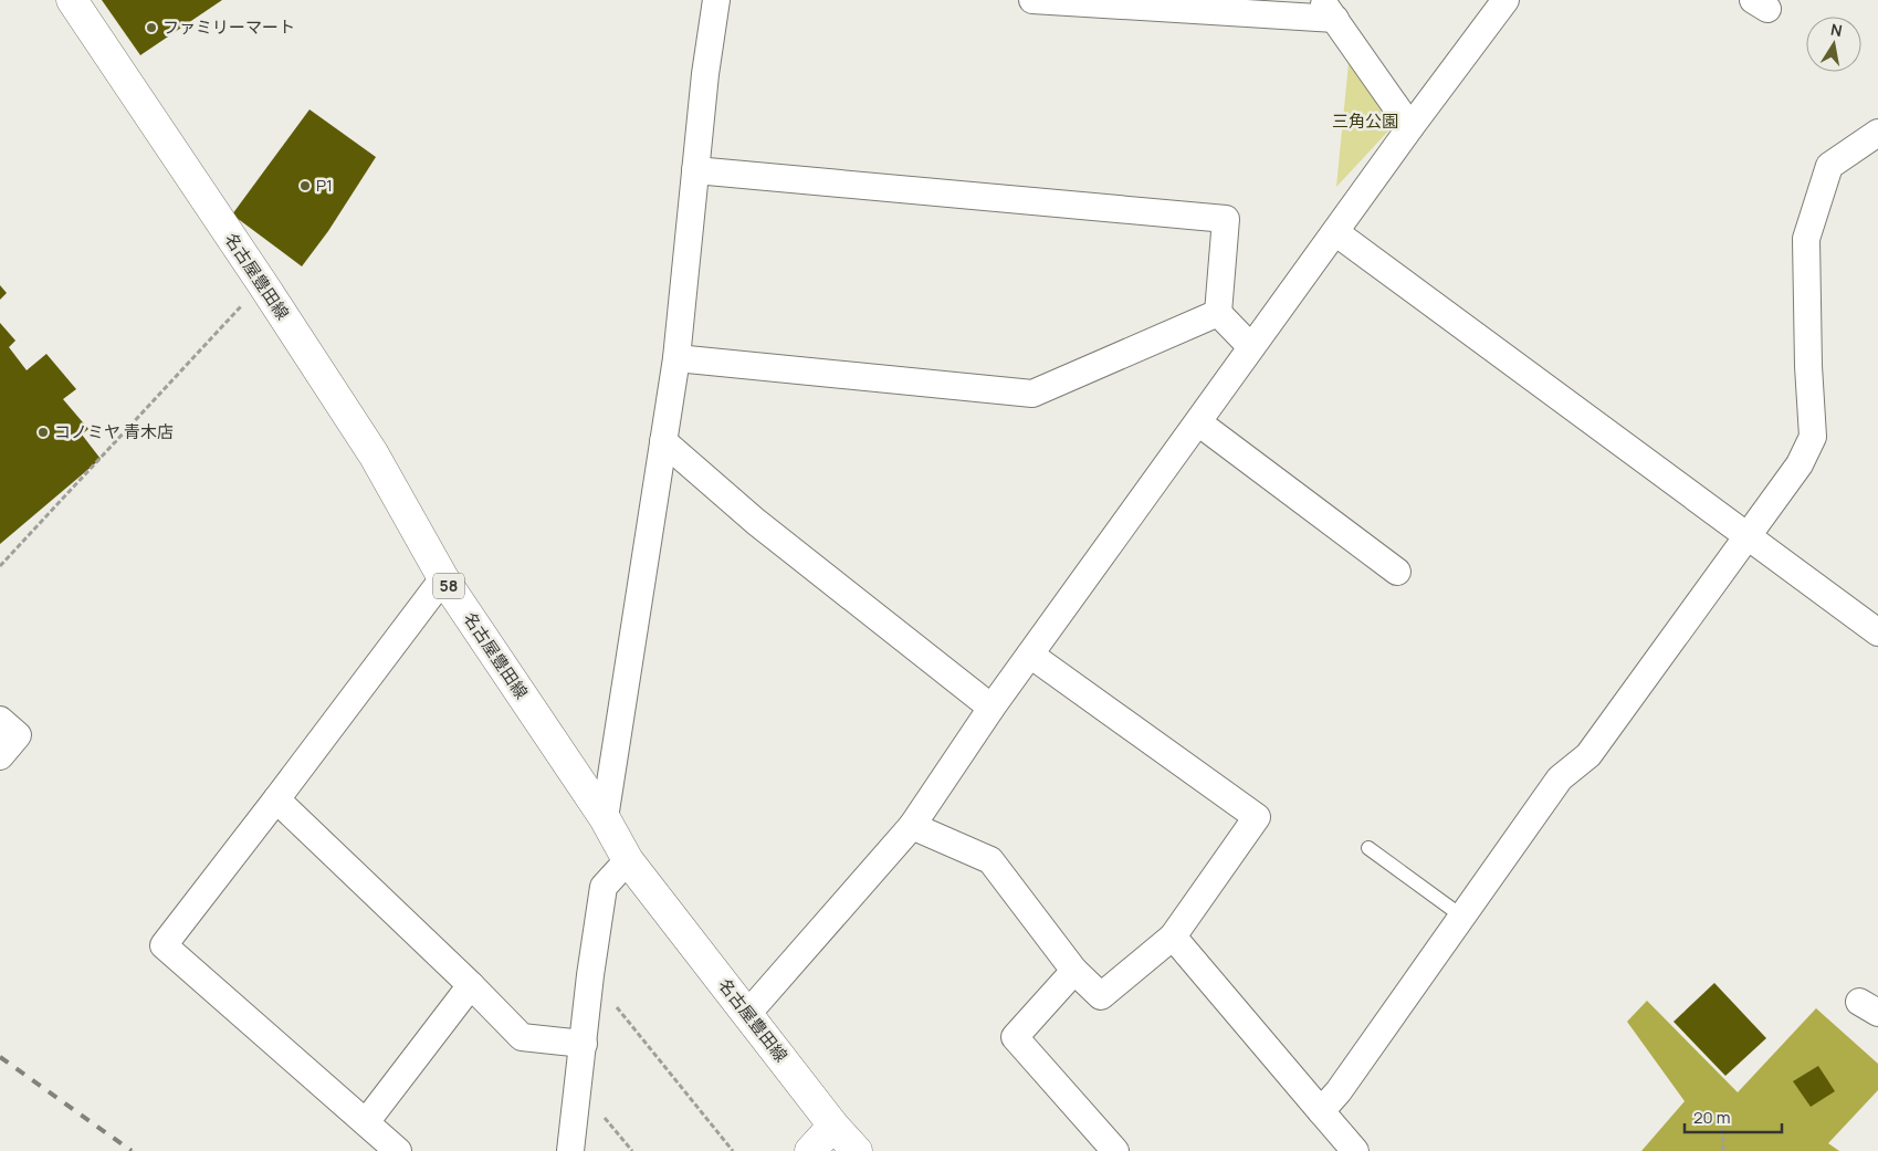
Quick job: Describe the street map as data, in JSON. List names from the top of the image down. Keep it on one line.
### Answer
{"streets":{"main road":["名古屋豊田線","58"]},"parks":["三角公園"],"places":["ファミリーマート","P1","コノミヤ 青木店"],"scale_bar":"20 m","north":"top"}
